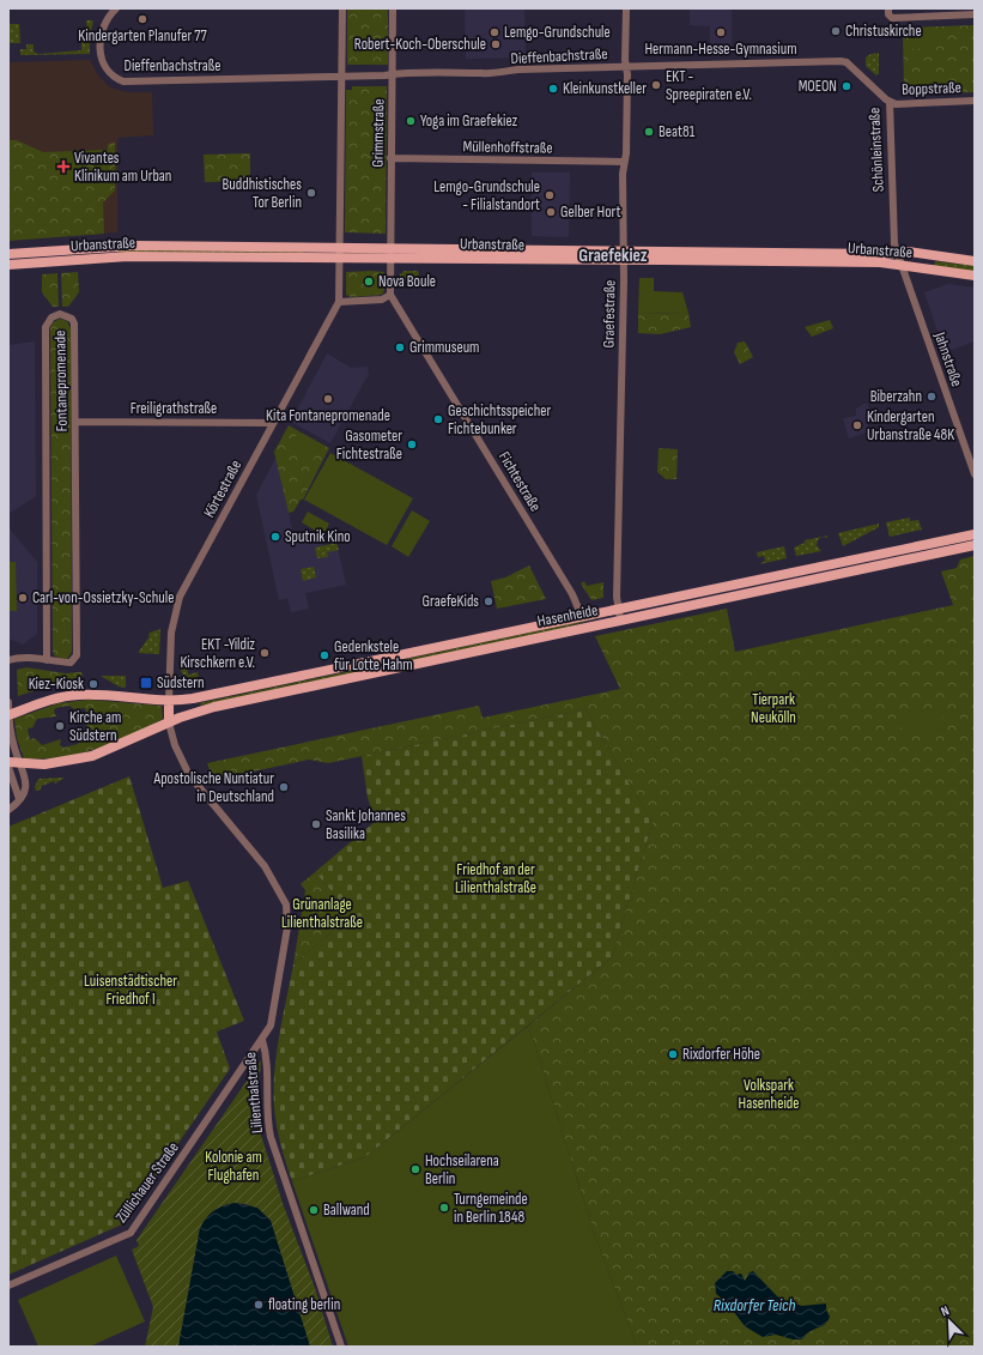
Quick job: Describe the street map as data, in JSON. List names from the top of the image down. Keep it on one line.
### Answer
{"streets":{"main road":["Urbanstraße","Hasenheide"],"street":["Dieffenbachstraße","Boppstraße","Grimmstraße","Müllenhoffstraße","Schönleinstraße","Graefestraße","Jahnstraße","Fontanepromenade","Freiligrathstraße","Fichtestraße","Körtestraße","Lilienthalstraße","Züllichauer Straße"]},"crossings":[["Dieffenbachstraße","Grimmstraße"],["Dieffenbachstraße","Schönleinstraße"],["Dieffenbachstraße","Graefestraße"],["Boppstraße","Schönleinstraße"],["Grimmstraße","Müllenhoffstraße"],["Grimmstraße","Urbanstraße"],["Müllenhoffstraße","Graefestraße"],["Schönleinstraße","Urbanstraße"],["Schönleinstraße","Jahnstraße"],["Urbanstraße","Graefestraße"],["Urbanstraße","Jahnstraße"],["Urbanstraße","Körtestraße"],["Graefestraße","Hasenheide"],["Fontanepromenade","Freiligrathstraße"],["Freiligrathstraße","Körtestraße"],["Fichtestraße","Hasenheide"],["Körtestraße","Hasenheide"],["Hasenheide","Lilienthalstraße"],["Lilienthalstraße","Züllichauer Straße"]],"districts":["Graefekiez"],"water":["Rixdorfer Teich"],"parks":["Tierpark Neukölln","Friedhof an der Lilienthalstraße","Grünanlage Lilienthalstraße","Luisenstädtischer Friedhof I","Volkspark Hasenheide","Kolonie am Flughafen"],"places":{"other":["Kindergarten Planufer 77","Christuskirche","Lemgo-Grundschule","Hermann-Hesse-Gymnasium","Robert-Koch-Oberschule","EKT - Spreepiraten e.V.","MOEON","Kleinkunstkeller","Yoga im Graefekiez","Beat81","Buddhistisches Tor Berlin","Lemgo-Grundschule - Filialstandort","Gelber Hort","Nova Boule","Grimmuseum","Biberzahn","Kita Fontanepromenade","Geschichtsspeicher Fichtebunker","Kindergarten Urbanstraße 48K","Gasometer Fichtestraße","Sputnik Kino","Carl-von-Ossietzky-Schule","GraefeKids","EKT -Yildiz Kirschkern e.V.","Gedenkstele für Lotte Hahm","Kiez-Kiosk","Kirche am Südstern","Apostolische Nuntiatur in Deutschland","Sankt Johannes Basilika","Rixdorfer Höhe","Hochseilarena Berlin","Turngemeinde in Berlin 1848","Ballwand","floating berlin"],"health":["Vivantes Klinikum am Urban"],"transit":["Südstern"]},"north":"top left"}
